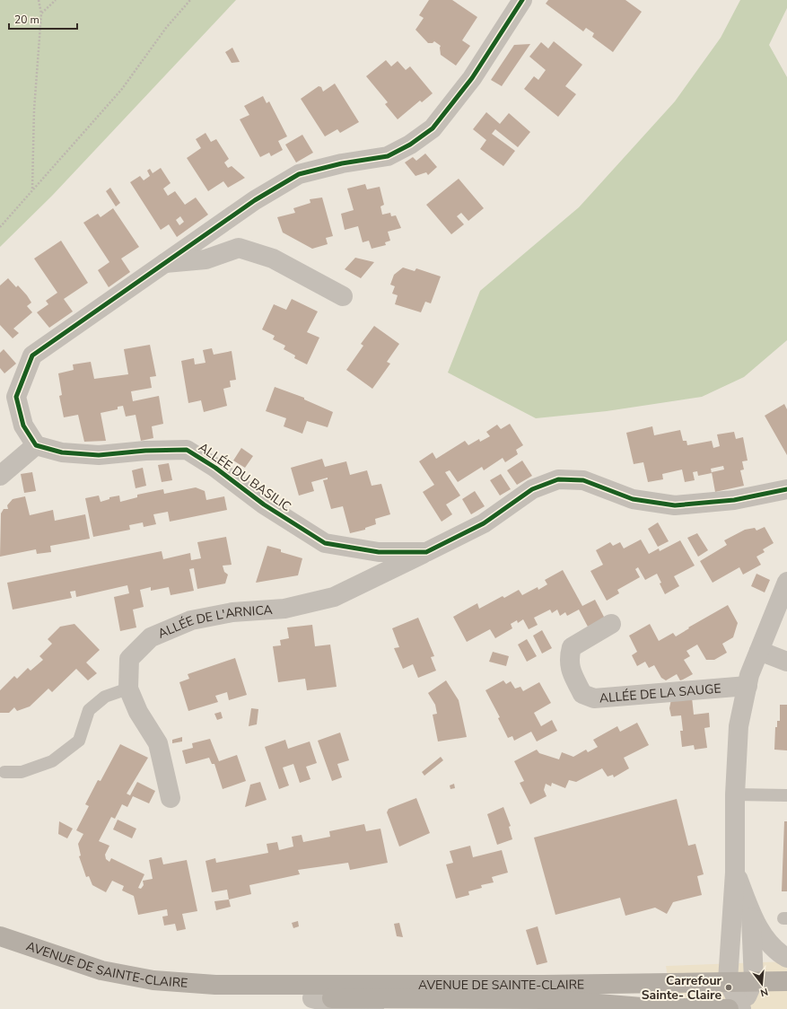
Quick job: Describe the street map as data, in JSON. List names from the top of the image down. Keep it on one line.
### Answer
{"streets":{"main road":["AVENUE DE SAINTE-CLAIRE"],"street":["ALLÉE DU BASILIC","ALLÉE DE L'ARNICA","ALLÉE DE LA SAUGE"]},"crossings":[["ALLÉE DU BASILIC","ALLÉE DE L'ARNICA"]],"places":["Carrefour Sainte- Claire"],"scale_bar":"20 m","north":"bottom"}
